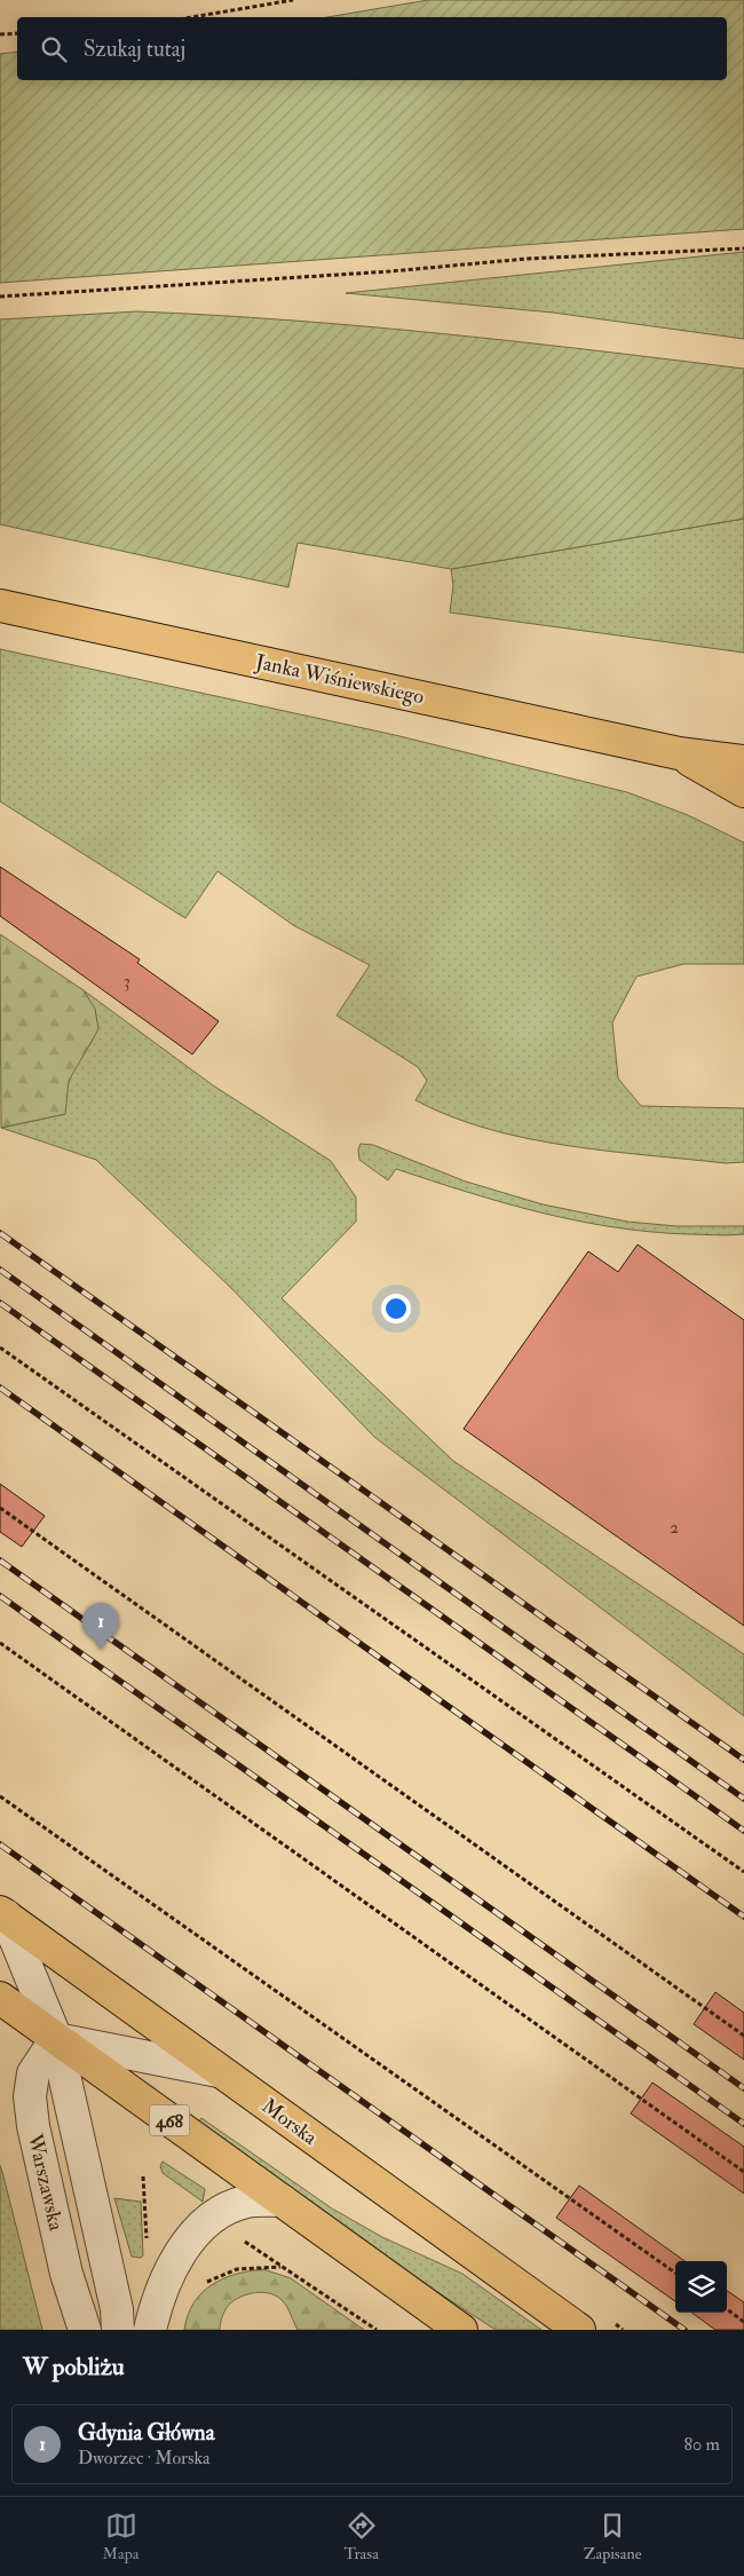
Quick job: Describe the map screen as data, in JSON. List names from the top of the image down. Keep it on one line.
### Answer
{"streets":{"main road":["Janka Wiśniewskiego","468","Morska"],"street":["Warszawska"]},"crossings":[["468","Warszawska"],["Morska","Warszawska"]],"house_numbers":["3","2"],"page":{"search":"Szukaj tutaj","pins":"1","heading":"W pobliżu","list":[{"mark":"1","name":"Gdynia Główna","note":"Dworzec · Morska","value":"80 m"}],"nav":["Mapa","Trasa","Zapisane"]}}
